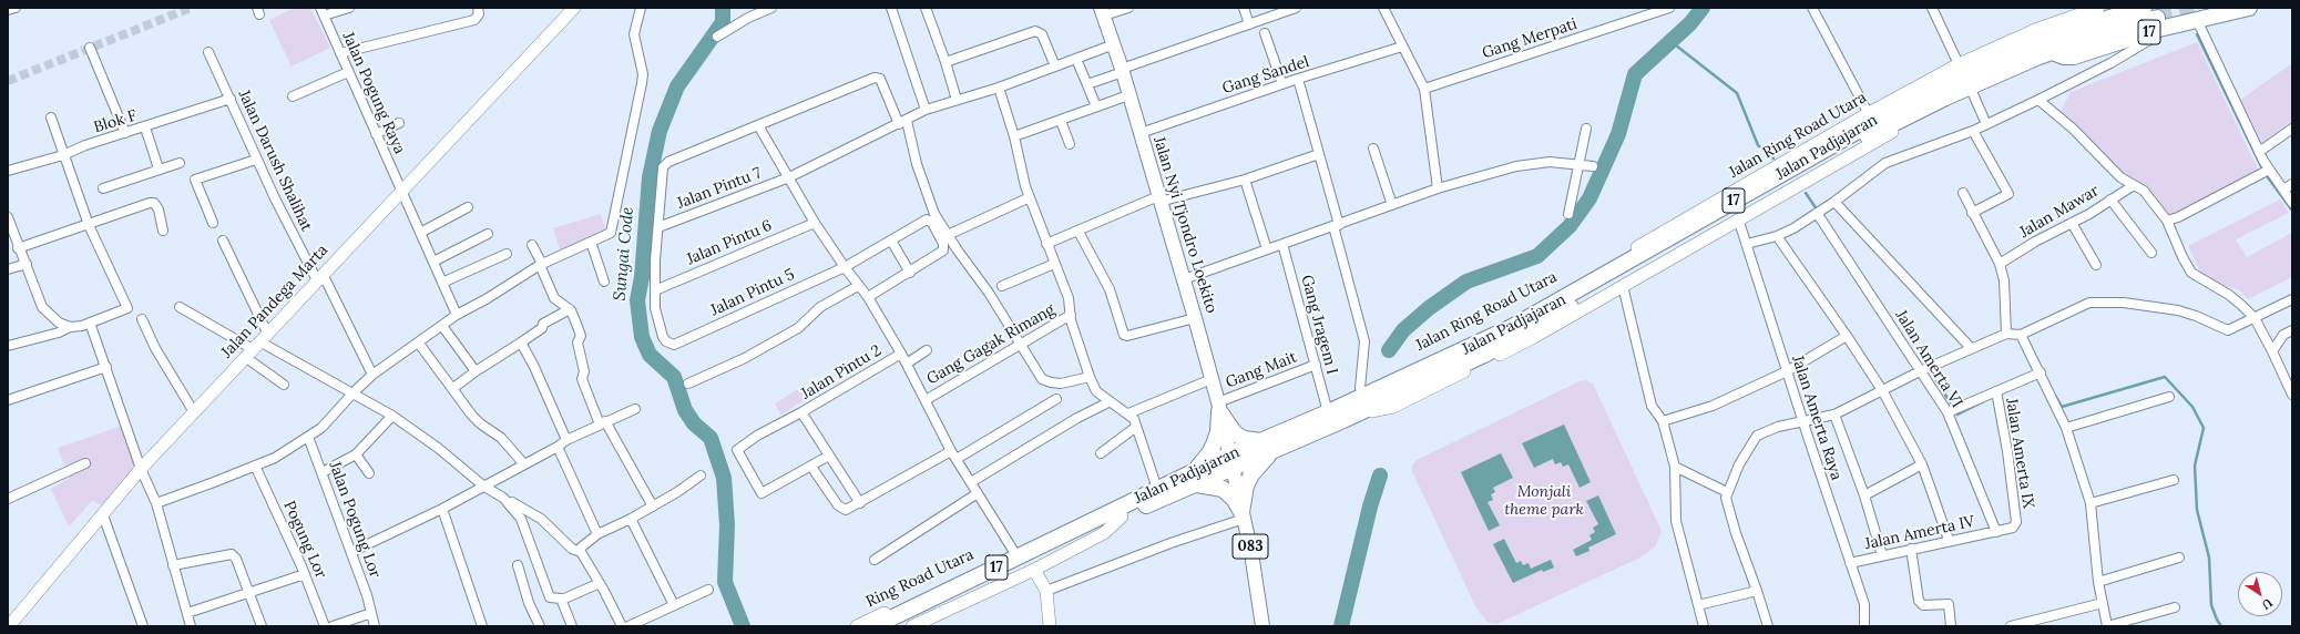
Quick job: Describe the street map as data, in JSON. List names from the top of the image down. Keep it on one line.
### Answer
{"streets":{"highway":["17","Jalan Padjajaran"],"main road":["Jalan Nyi Tjondro Loekito","083"],"street":["Gang Merpati","Gang Sandel","Jalan Pogung Raya","Blok F","Jalan Ring Road Utara","Jalan Darush Shalihat","Jalan Pintu 7","Jalan Mawar","Jalan Pintu 6","Jalan Pintu 5","Jalan Pandega Marta","Gang Jragem I","Gang Gagak Rimang","Jalan Amerta VI","Gang Mait","Jalan Pintu 2","Jalan Amerta Raya","Jalan Amerta IX","Jalan Pogung Lor","Jalan Amerta IV","Pogung Lor","Ring Road Utara"]},"crossings":[["17","Jalan Padjajaran"],["Gang Sandel","Jalan Nyi Tjondro Loekito"],["Jalan Pogung Raya","Jalan Pandega Marta"],["Blok F","Jalan Darush Shalihat"],["Jalan Ring Road Utara","Jalan Padjajaran"],["Jalan Padjajaran","Jalan Nyi Tjondro Loekito"],["Jalan Padjajaran","Gang Jragem I"],["Jalan Padjajaran","083"],["Jalan Padjajaran","Ring Road Utara"],["Jalan Darush Shalihat","Jalan Pandega Marta"],["Jalan Pintu 7","Jalan Nyi Tjondro Loekito"],["Jalan Nyi Tjondro Loekito","Gang Mait"],["Jalan Nyi Tjondro Loekito","083"],["Jalan Pintu 6","Jalan Pintu 5"],["Gang Jragem I","Gang Mait"],["Jalan Amerta VI","Jalan Amerta IX"],["Jalan Amerta VI","Jalan Amerta IV"],["Jalan Amerta Raya","Jalan Amerta IV"],["Jalan Amerta IX","Jalan Amerta IV"]],"water":["Sungai Code"],"parks":["Monjali theme park"],"north":"bottom right"}
